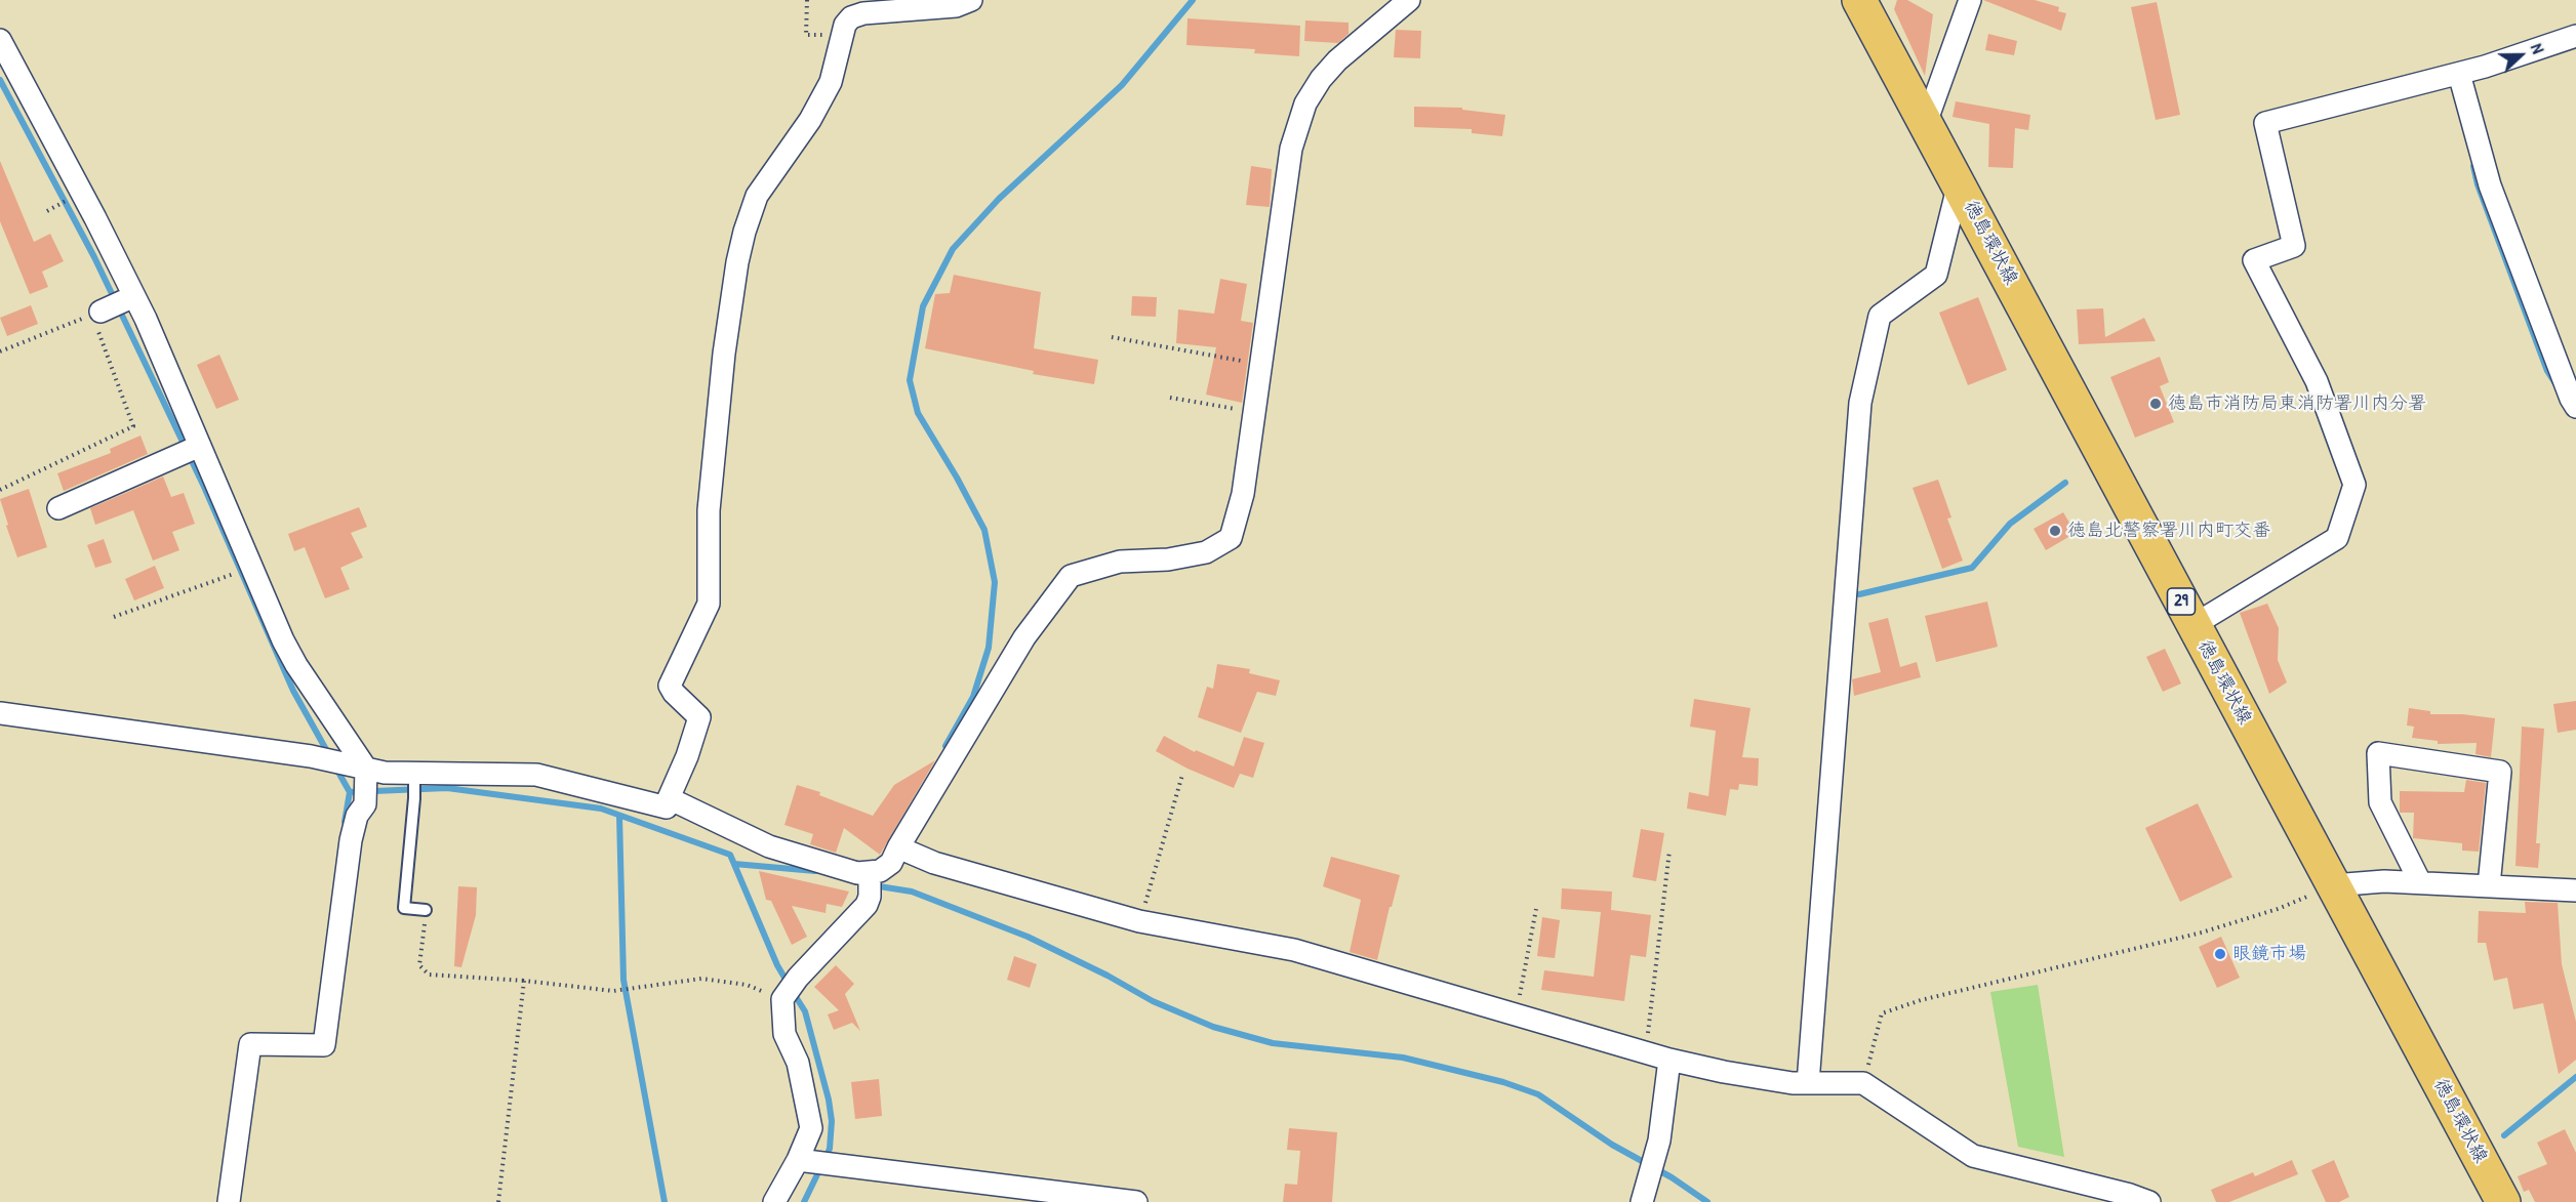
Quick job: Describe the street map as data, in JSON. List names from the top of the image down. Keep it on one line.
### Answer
{"streets":{"main road":["徳島環状線","29"]},"places":["徳島市消防局東消防署川内分署","徳島北警察署川内町交番","眼鏡市場"],"north":"right"}
